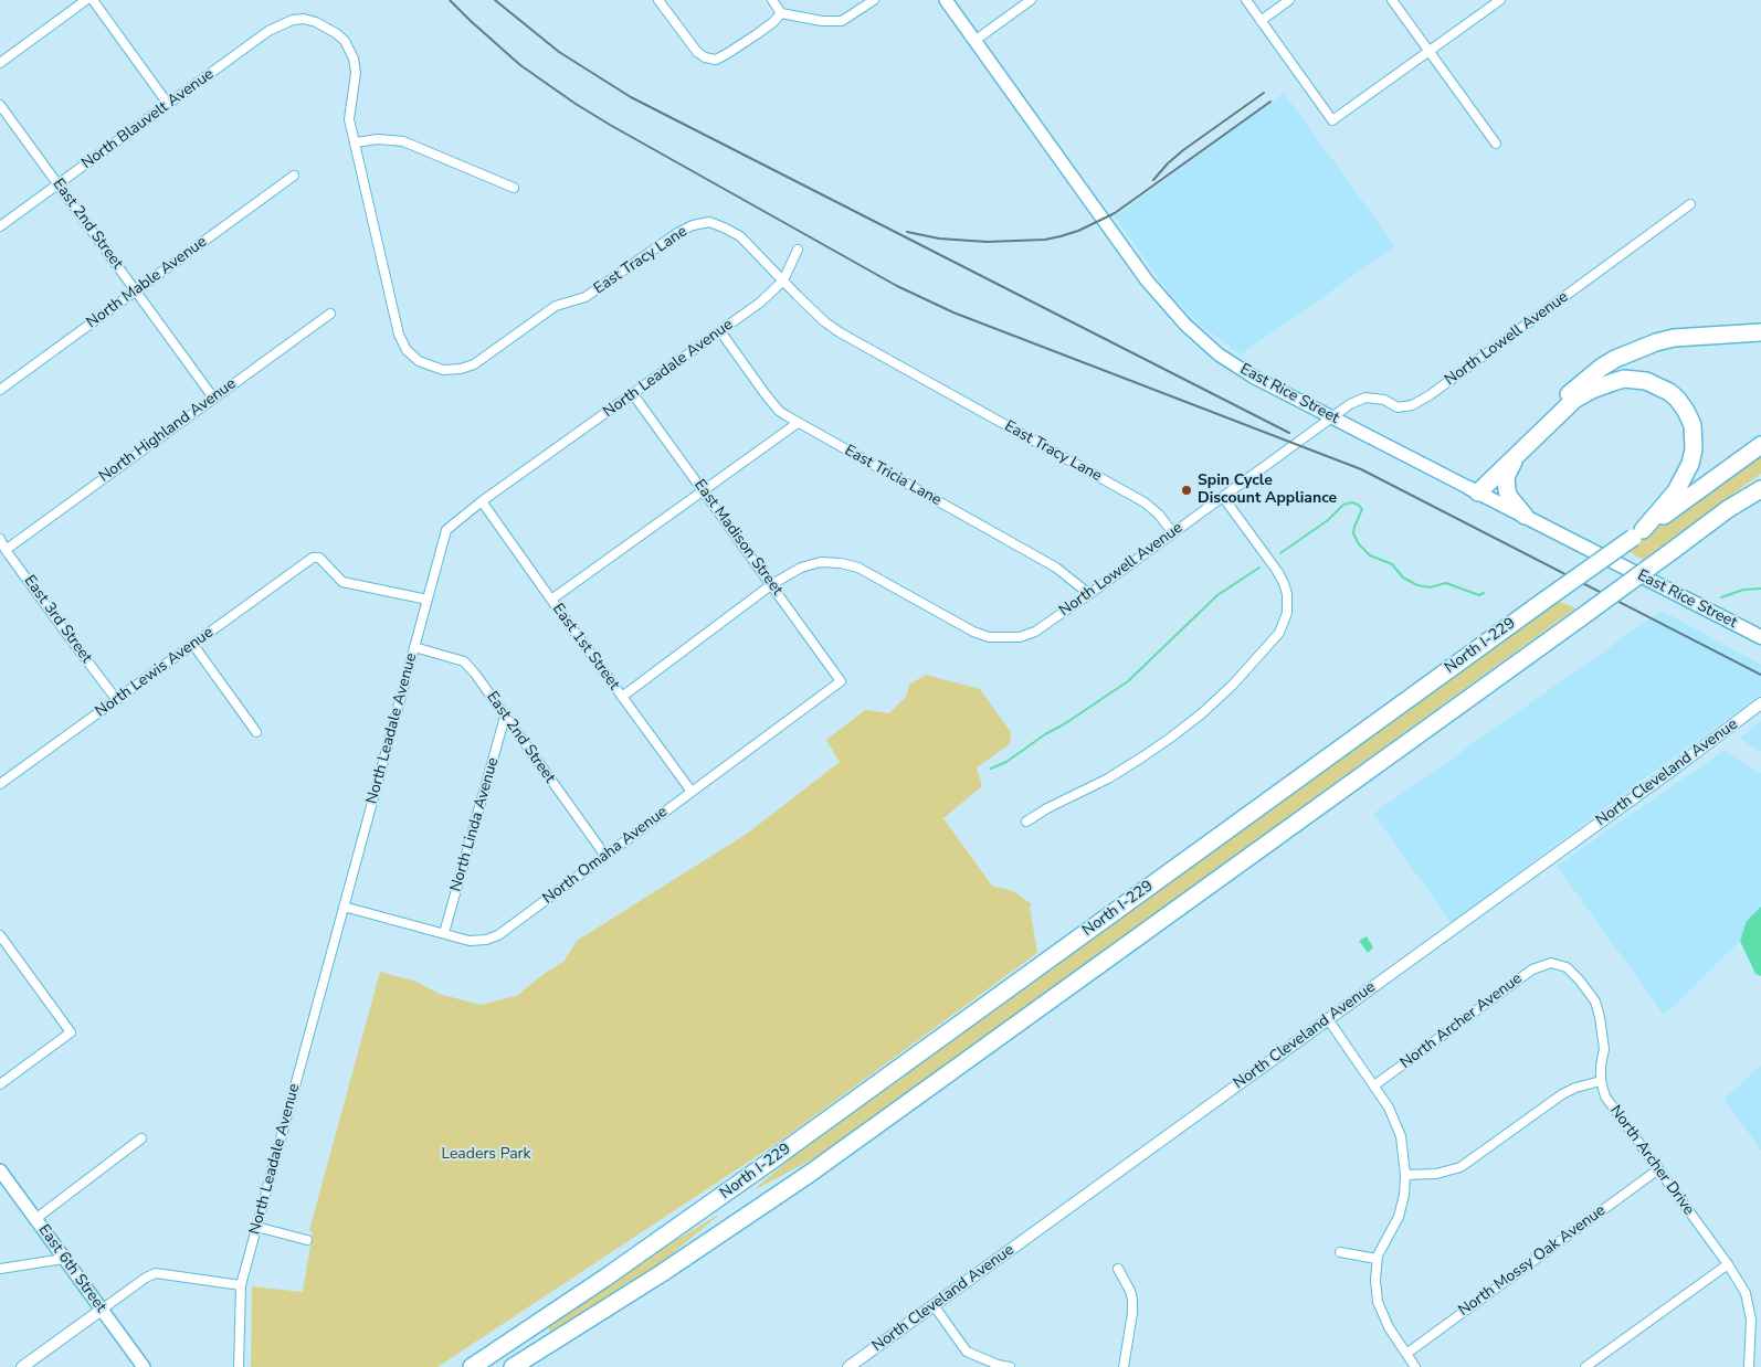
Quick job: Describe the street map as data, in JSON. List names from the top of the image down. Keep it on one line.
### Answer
{"streets":{"highway":["North I-229"],"main road":["East Rice Street","East 6th Street"],"street":["North Blauvelt Avenue","East 2nd Street","East Tracy Lane","North Mable Avenue","North Lowell Avenue","North Leadale Avenue","North Highland Avenue","East Tricia Lane","East Madison Street","East 3rd Street","East 1st Street","North Lewis Avenue","North Cleveland Avenue","North Linda Avenue","North Omaha Avenue","North Archer Avenue","North Archer Drive","North Mossy Oak Avenue"]},"crossings":[["North Blauvelt Avenue","East 2nd Street"],["North Blauvelt Avenue","East Tracy Lane"],["East 2nd Street","North Mable Avenue"],["East 2nd Street","North Leadale Avenue"],["East 2nd Street","North Highland Avenue"],["East 2nd Street","North Linda Avenue"],["East 2nd Street","North Omaha Avenue"],["East Tracy Lane","North Lowell Avenue"],["East Tracy Lane","North Leadale Avenue"],["North Lowell Avenue","East Rice Street"],["North Lowell Avenue","East Tricia Lane"],["North Lowell Avenue","East Madison Street"],["North Lowell Avenue","East 1st Street"],["North Leadale Avenue","East Tricia Lane"],["North Leadale Avenue","East Madison Street"],["North Leadale Avenue","East 1st Street"],["North Leadale Avenue","North Lewis Avenue"],["North Leadale Avenue","North Omaha Avenue"],["North Highland Avenue","East 3rd Street"],["East Madison Street","North Omaha Avenue"],["East 3rd Street","North Lewis Avenue"],["East 1st Street","North Omaha Avenue"],["North Linda Avenue","North Omaha Avenue"],["North Archer Avenue","North Archer Drive"],["North Archer Drive","North Mossy Oak Avenue"]],"parks":["Leaders Park"],"places":["Spin Cycle Discount Appliance"]}
